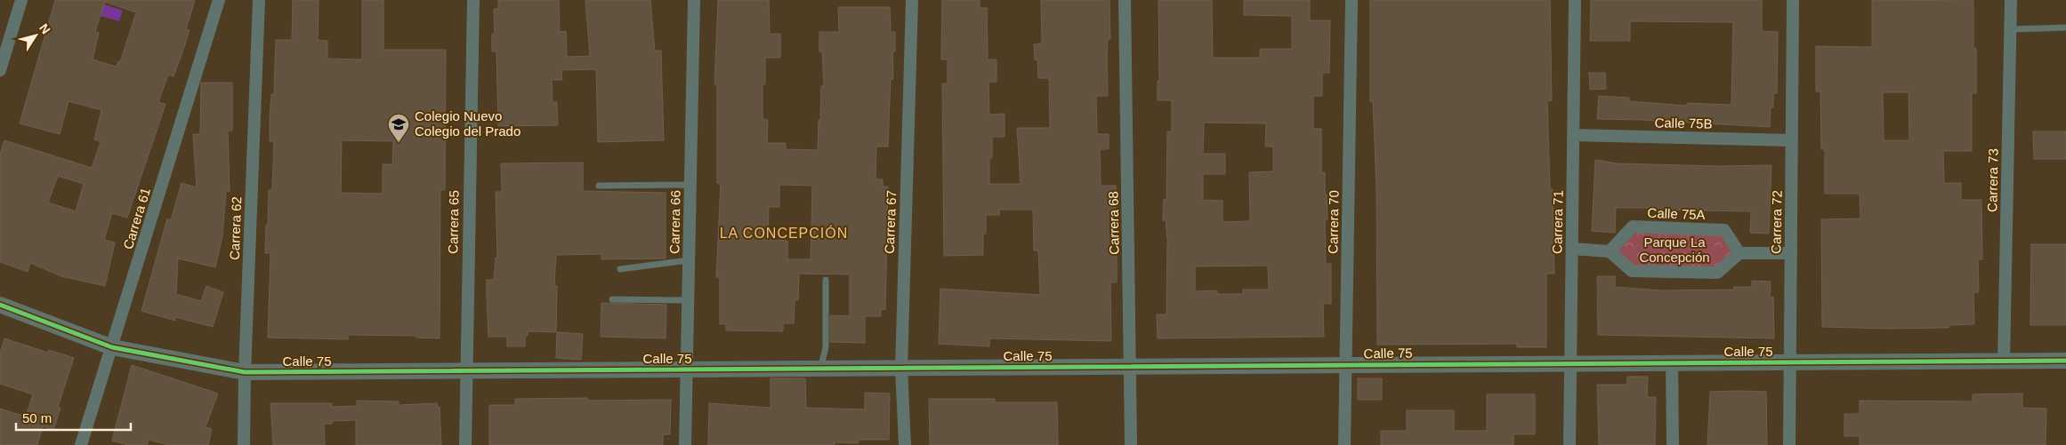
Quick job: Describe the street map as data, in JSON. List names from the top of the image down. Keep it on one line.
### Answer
{"streets":{"street":["Calle 75B","Carrera 73","Calle 75A","Carrera 61","Carrera 65","Carrera 66","Carrera 67","Carrera 70","Carrera 71","Carrera 72","Carrera 68","Carrera 62","Calle 75"]},"crossings":[["Calle 75B","Carrera 71"],["Calle 75B","Carrera 72"],["Carrera 73","Calle 75"],["Carrera 61","Calle 75"],["Carrera 65","Calle 75"],["Carrera 66","Calle 75"],["Carrera 67","Calle 75"],["Carrera 70","Calle 75"],["Carrera 71","Calle 75"],["Carrera 72","Calle 75"],["Carrera 68","Calle 75"],["Carrera 62","Calle 75"]],"districts":["LA CONCEPCIÓN"],"parks":["Parque La Concepción"],"places":{"school or university":["Colegio Nuevo Colegio del Prado"]},"scale_bar":"50 m","north":"top right"}
